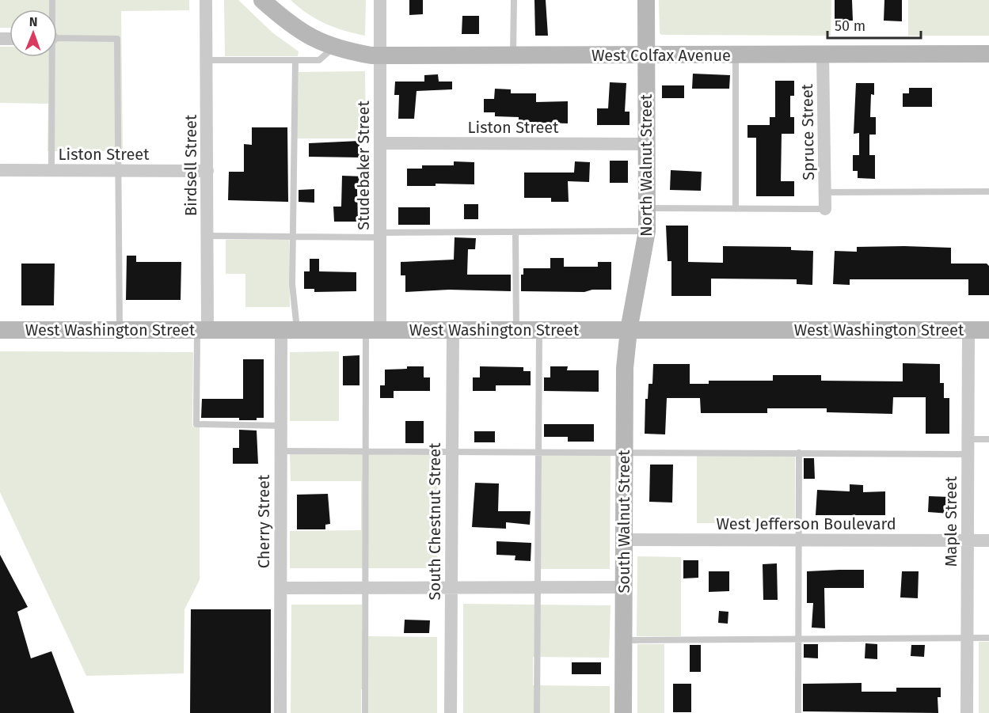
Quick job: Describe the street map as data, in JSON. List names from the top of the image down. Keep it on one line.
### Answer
{"streets":{"street":["West Colfax Avenue","Liston Street","Spruce Street","Birdsell Street","Studebaker Street","North Walnut Street","West Washington Street","Cherry Street","South Chestnut Street","South Walnut Street","Maple Street","West Jefferson Boulevard"]},"crossings":[["West Colfax Avenue","Spruce Street"],["West Colfax Avenue","Studebaker Street"],["West Colfax Avenue","North Walnut Street"],["Liston Street","Birdsell Street"],["Liston Street","Studebaker Street"],["Liston Street","North Walnut Street"],["Birdsell Street","West Washington Street"],["Studebaker Street","West Washington Street"],["North Walnut Street","West Washington Street"],["North Walnut Street","South Walnut Street"],["West Washington Street","Cherry Street"],["West Washington Street","South Chestnut Street"],["West Washington Street","South Walnut Street"],["West Washington Street","Maple Street"],["South Walnut Street","West Jefferson Boulevard"],["Maple Street","West Jefferson Boulevard"]],"scale_bar":"50 m","north":"top"}
